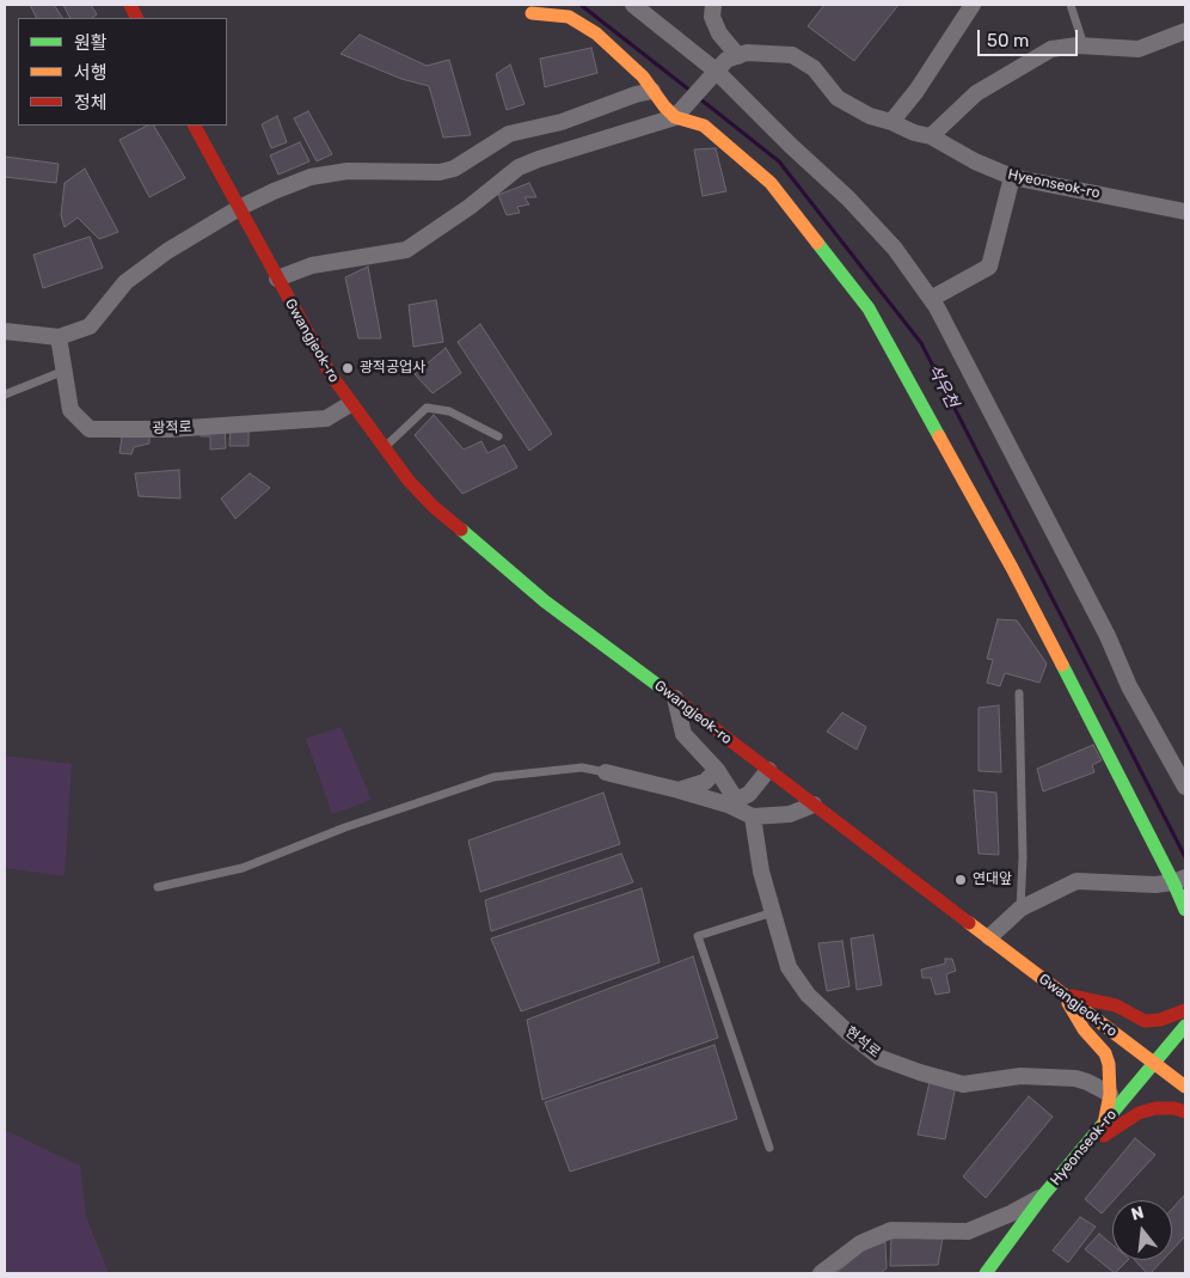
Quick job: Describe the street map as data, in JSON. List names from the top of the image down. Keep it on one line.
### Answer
{"streets":{"main road":["Hyeonseok-ro","Gwangjeok-ro"],"street":["광적로","현석로"]},"crossings":[["Hyeonseok-ro","Gwangjeok-ro"],["Gwangjeok-ro","광적로"]],"water":["석우천"],"places":["광적공업사","연대앞"],"legend":["원활","서행","정체"],"scale_bar":"50 m","north":"top"}
